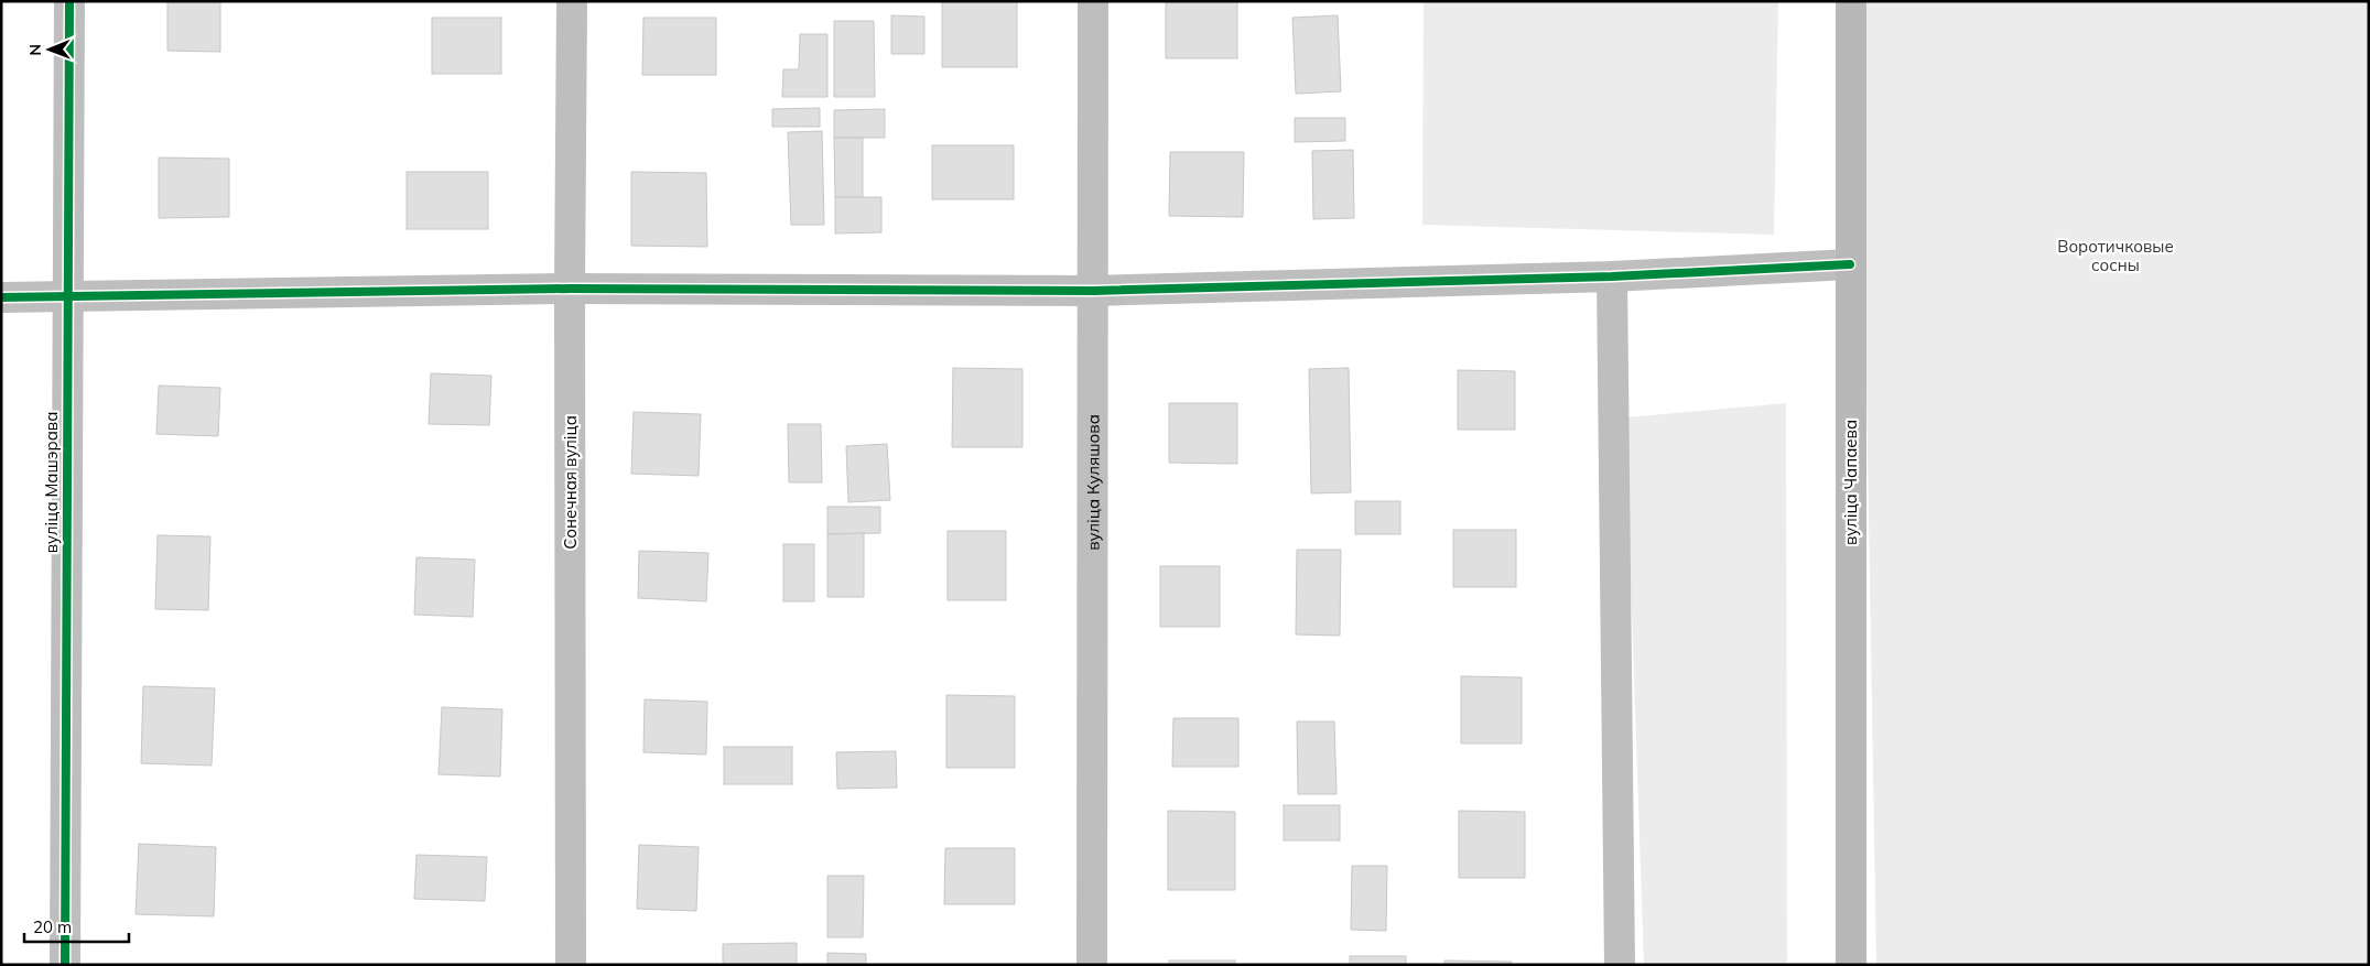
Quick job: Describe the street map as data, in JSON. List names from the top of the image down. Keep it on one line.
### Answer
{"streets":{"main road":["вуліца Чапаева"],"street":["вуліца Машэрава","Сонечная вуліца","вуліца Куляшова"]},"parks":["Воротичковые сосны"],"scale_bar":"20 m","north":"left"}
